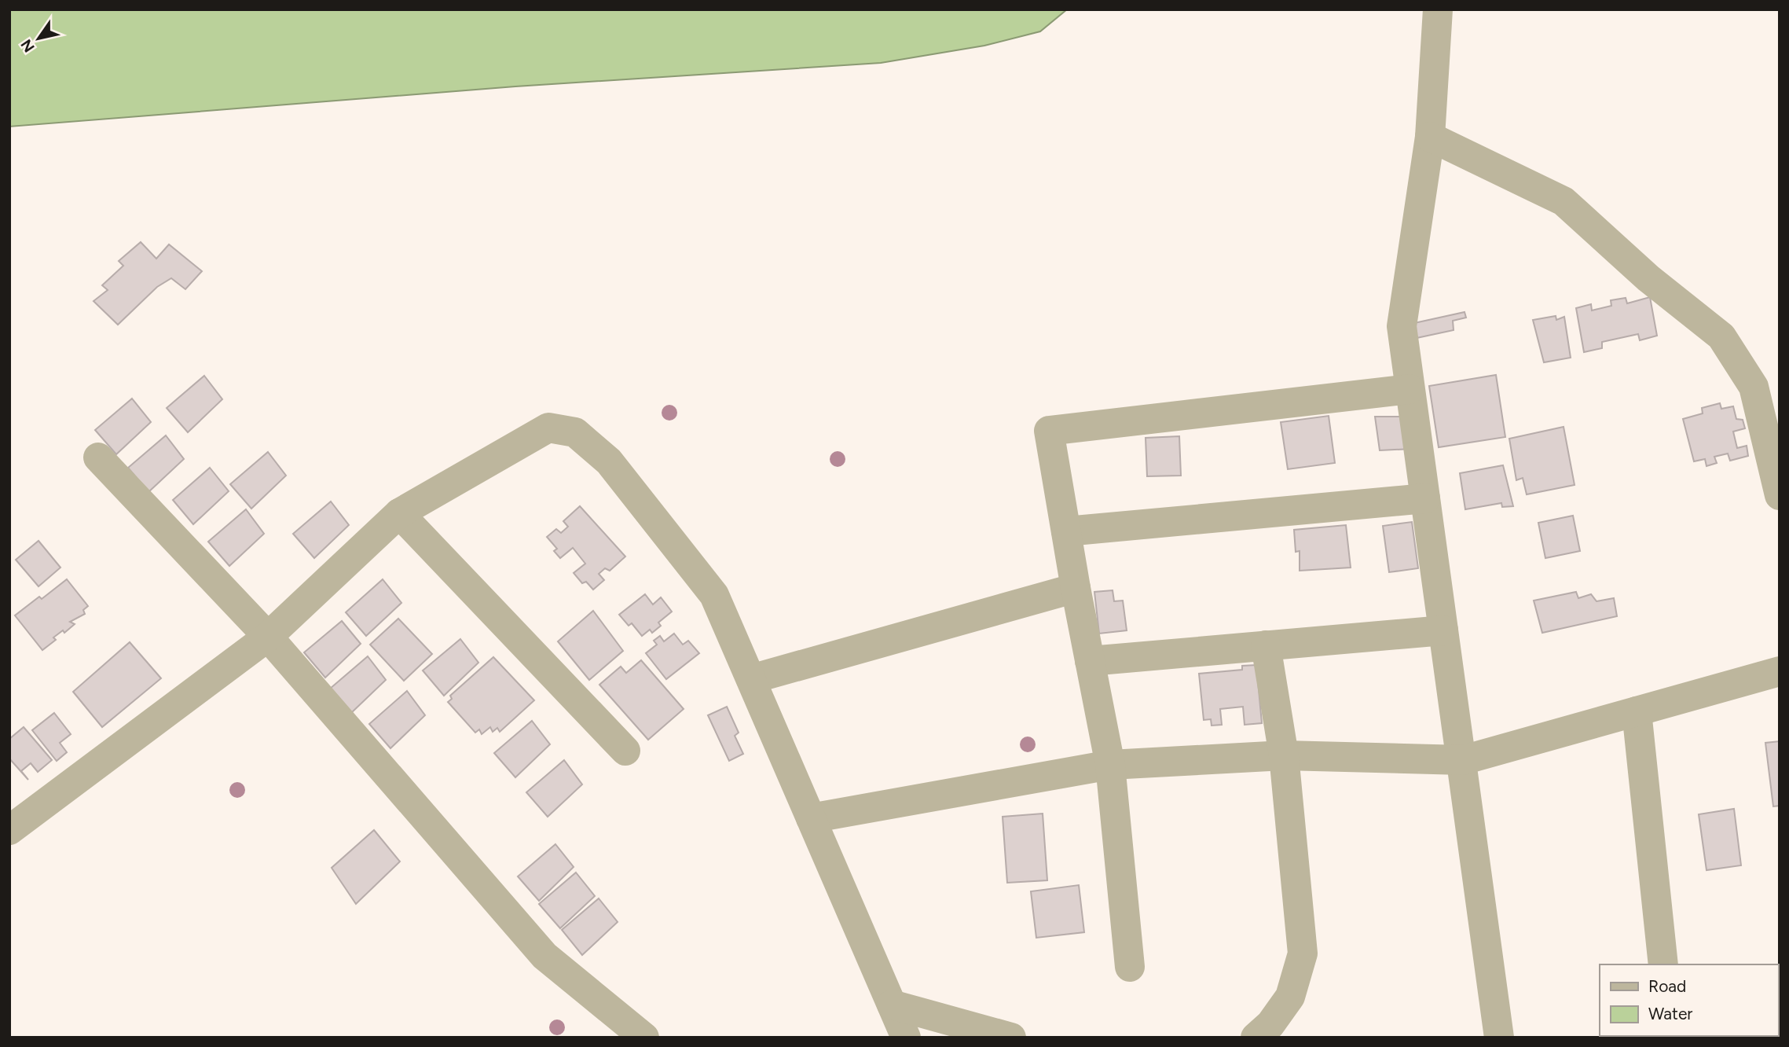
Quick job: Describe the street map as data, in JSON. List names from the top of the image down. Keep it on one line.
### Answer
{"legend":["Road","Water"],"north":"bottom left"}
